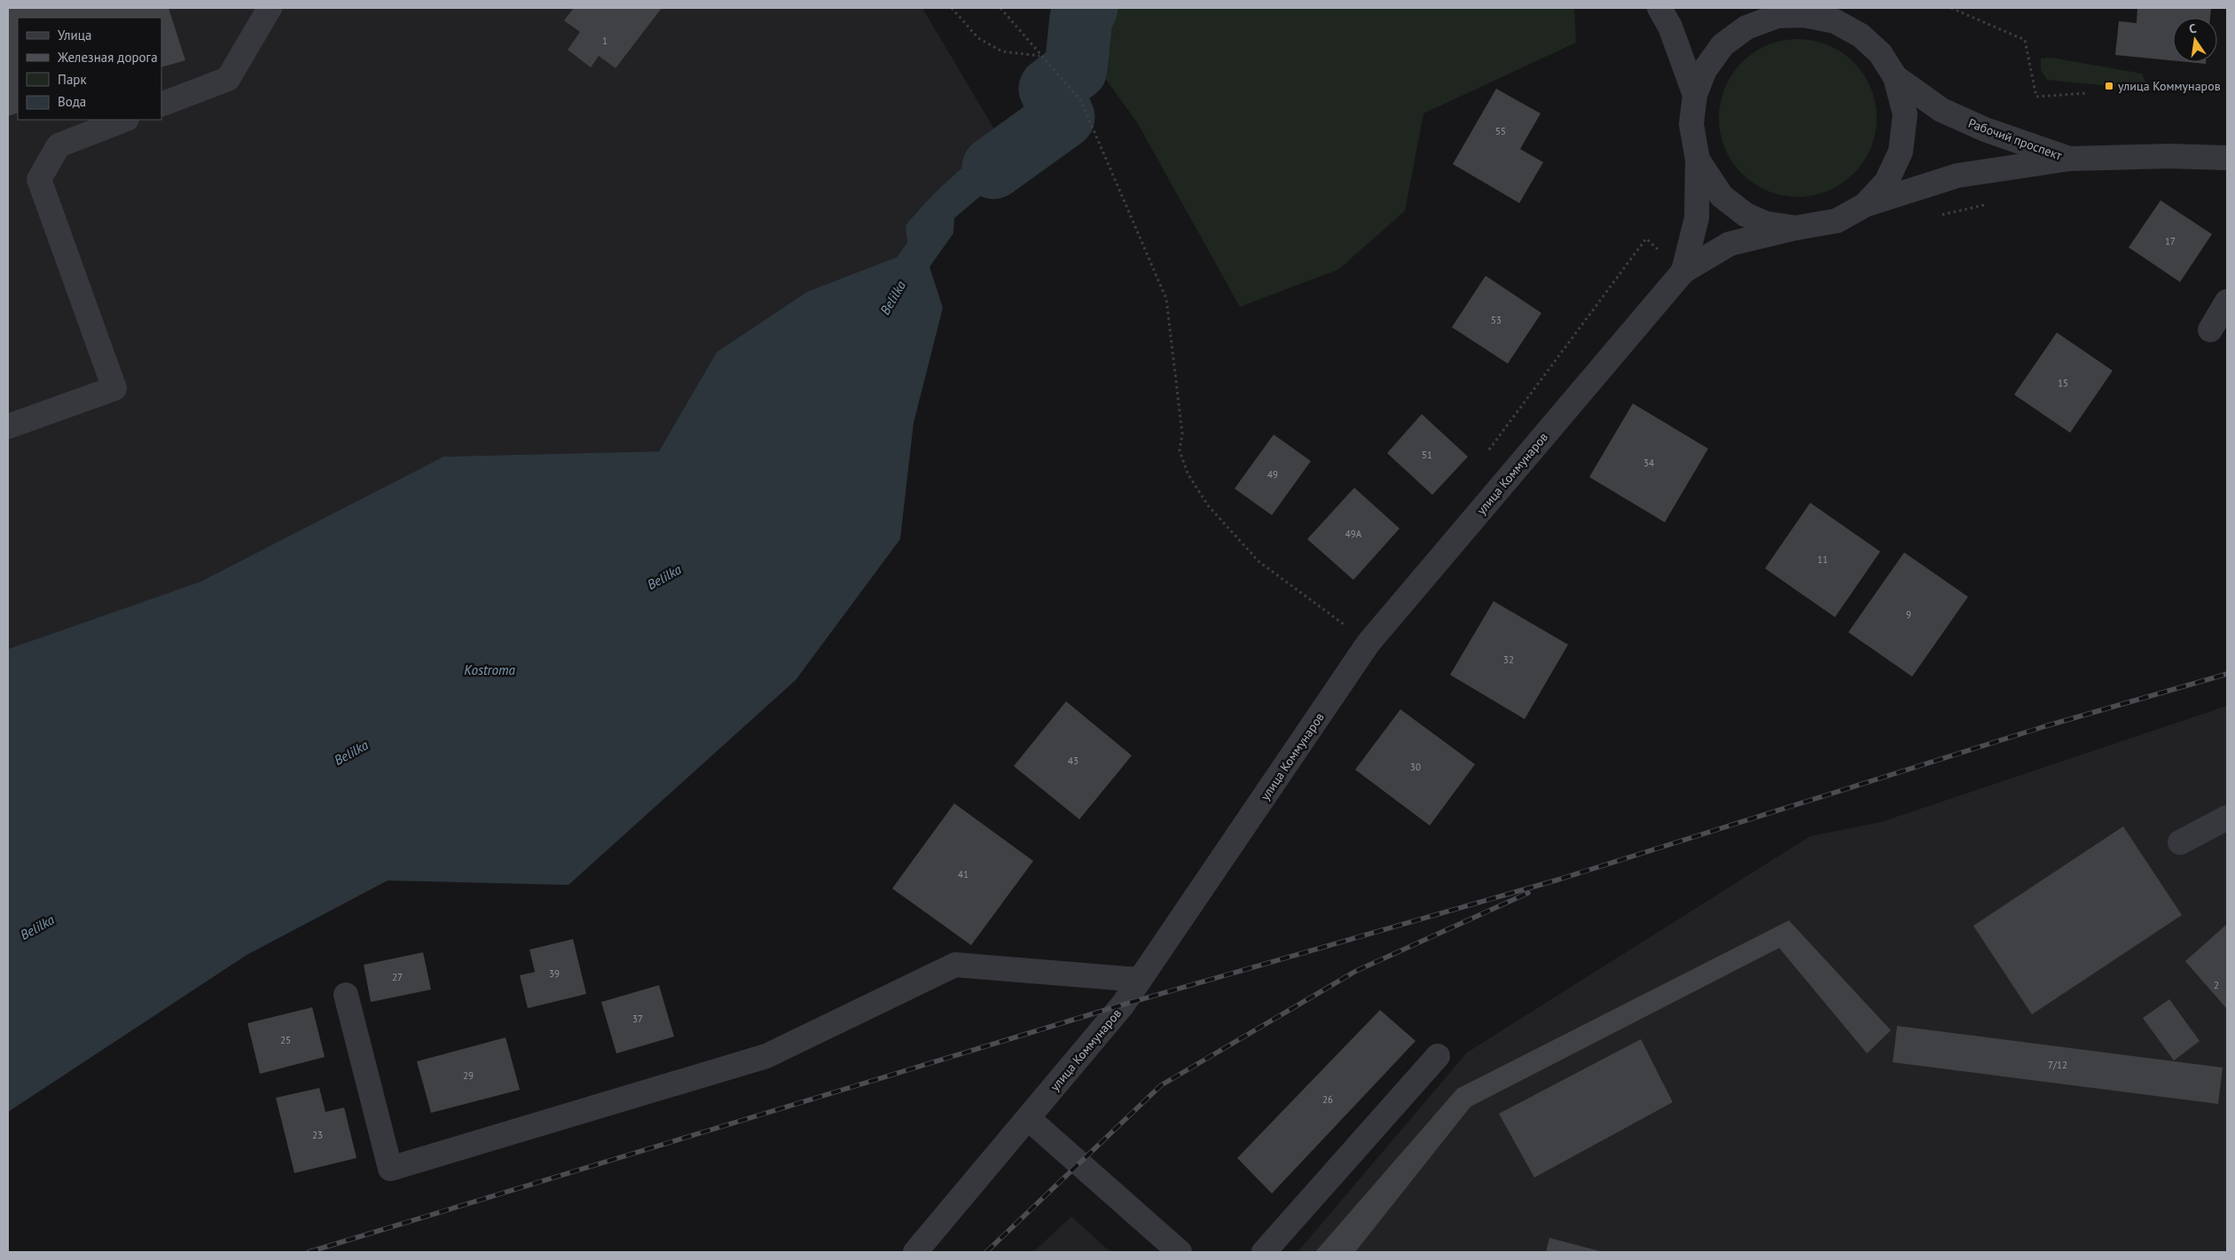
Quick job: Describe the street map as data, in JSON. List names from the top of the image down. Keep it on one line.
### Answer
{"streets":{"street":["Рабочий проспект","улица Коммунаров"]},"water":["Belilka","Kostroma"],"places":{"transit":["улица Коммунаров"]},"house_numbers":["1","55","17","53","15","51","34","49","49А","11","9","32","43","30","41","39","27","2","37","25","7/12","29","26","23"],"legend":["Улица","Железная дорога","Парк","Вода"],"north":"top"}
